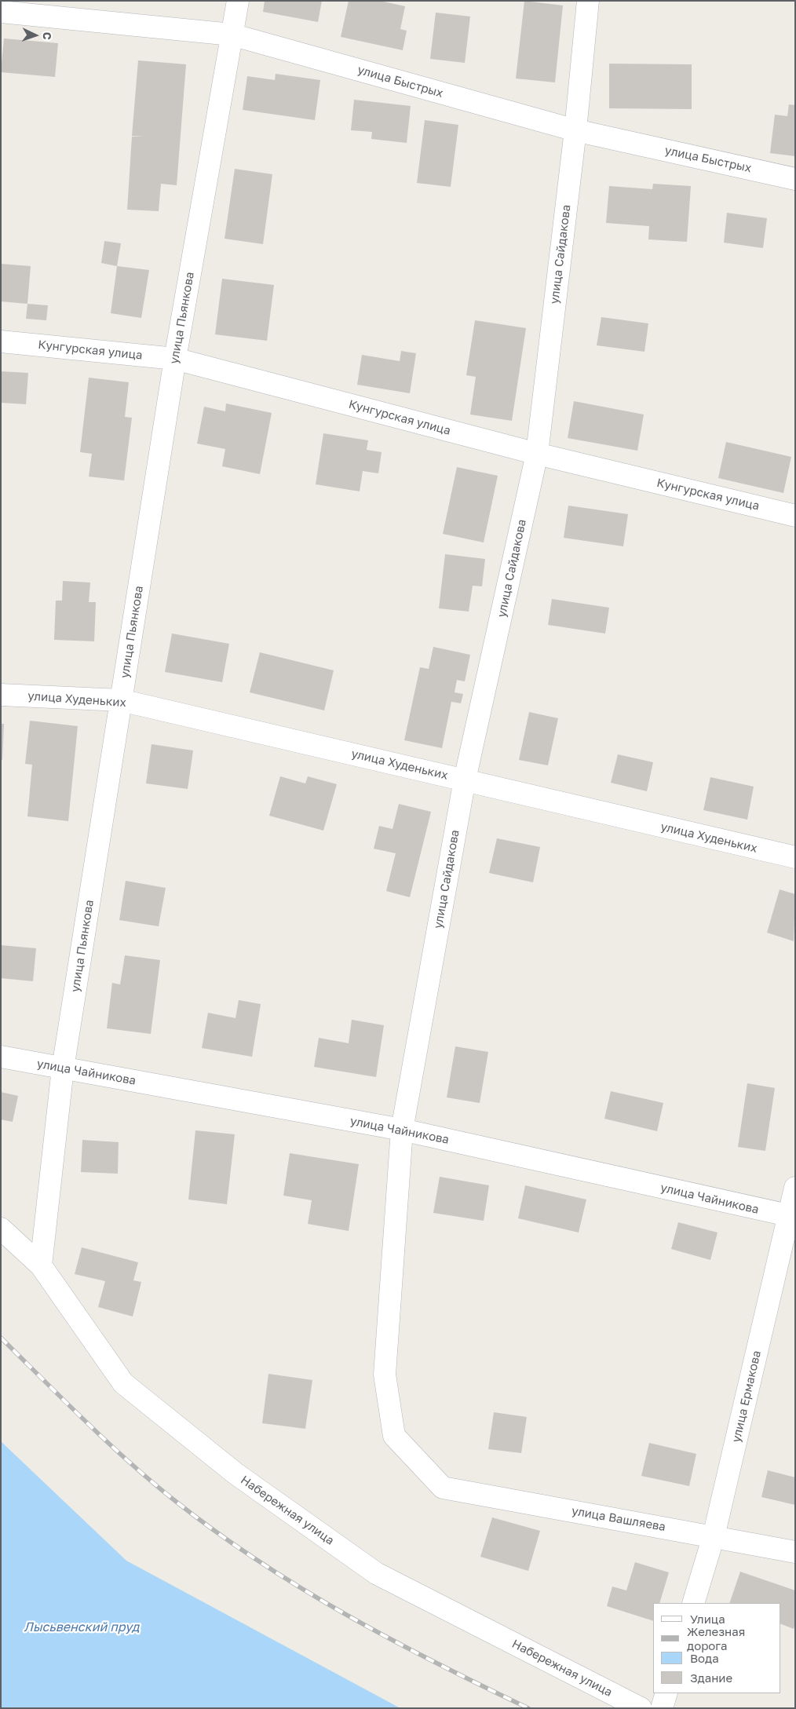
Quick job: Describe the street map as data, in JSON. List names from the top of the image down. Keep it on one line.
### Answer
{"streets":{"street":["улица Быстрых","улица Сайдакова","улица Пьянкова","Кунгурская улица","улица Худеньких","улица Чайникова","улица Ермакова","Набережная улица","улица Вашляева"]},"crossings":[["улица Быстрых","улица Сайдакова"],["улица Быстрых","улица Пьянкова"],["улица Сайдакова","Кунгурская улица"],["улица Сайдакова","улица Худеньких"],["улица Сайдакова","улица Чайникова"],["улица Сайдакова","улица Вашляева"],["улица Пьянкова","Кунгурская улица"],["улица Пьянкова","улица Худеньких"],["улица Пьянкова","улица Чайникова"],["улица Пьянкова","Набережная улица"],["улица Чайникова","улица Ермакова"],["улица Ермакова","улица Вашляева"]],"water":["Лысьвенский пруд"],"legend":["Улица","Железная дорога","Вода","Здание"],"north":"right"}
